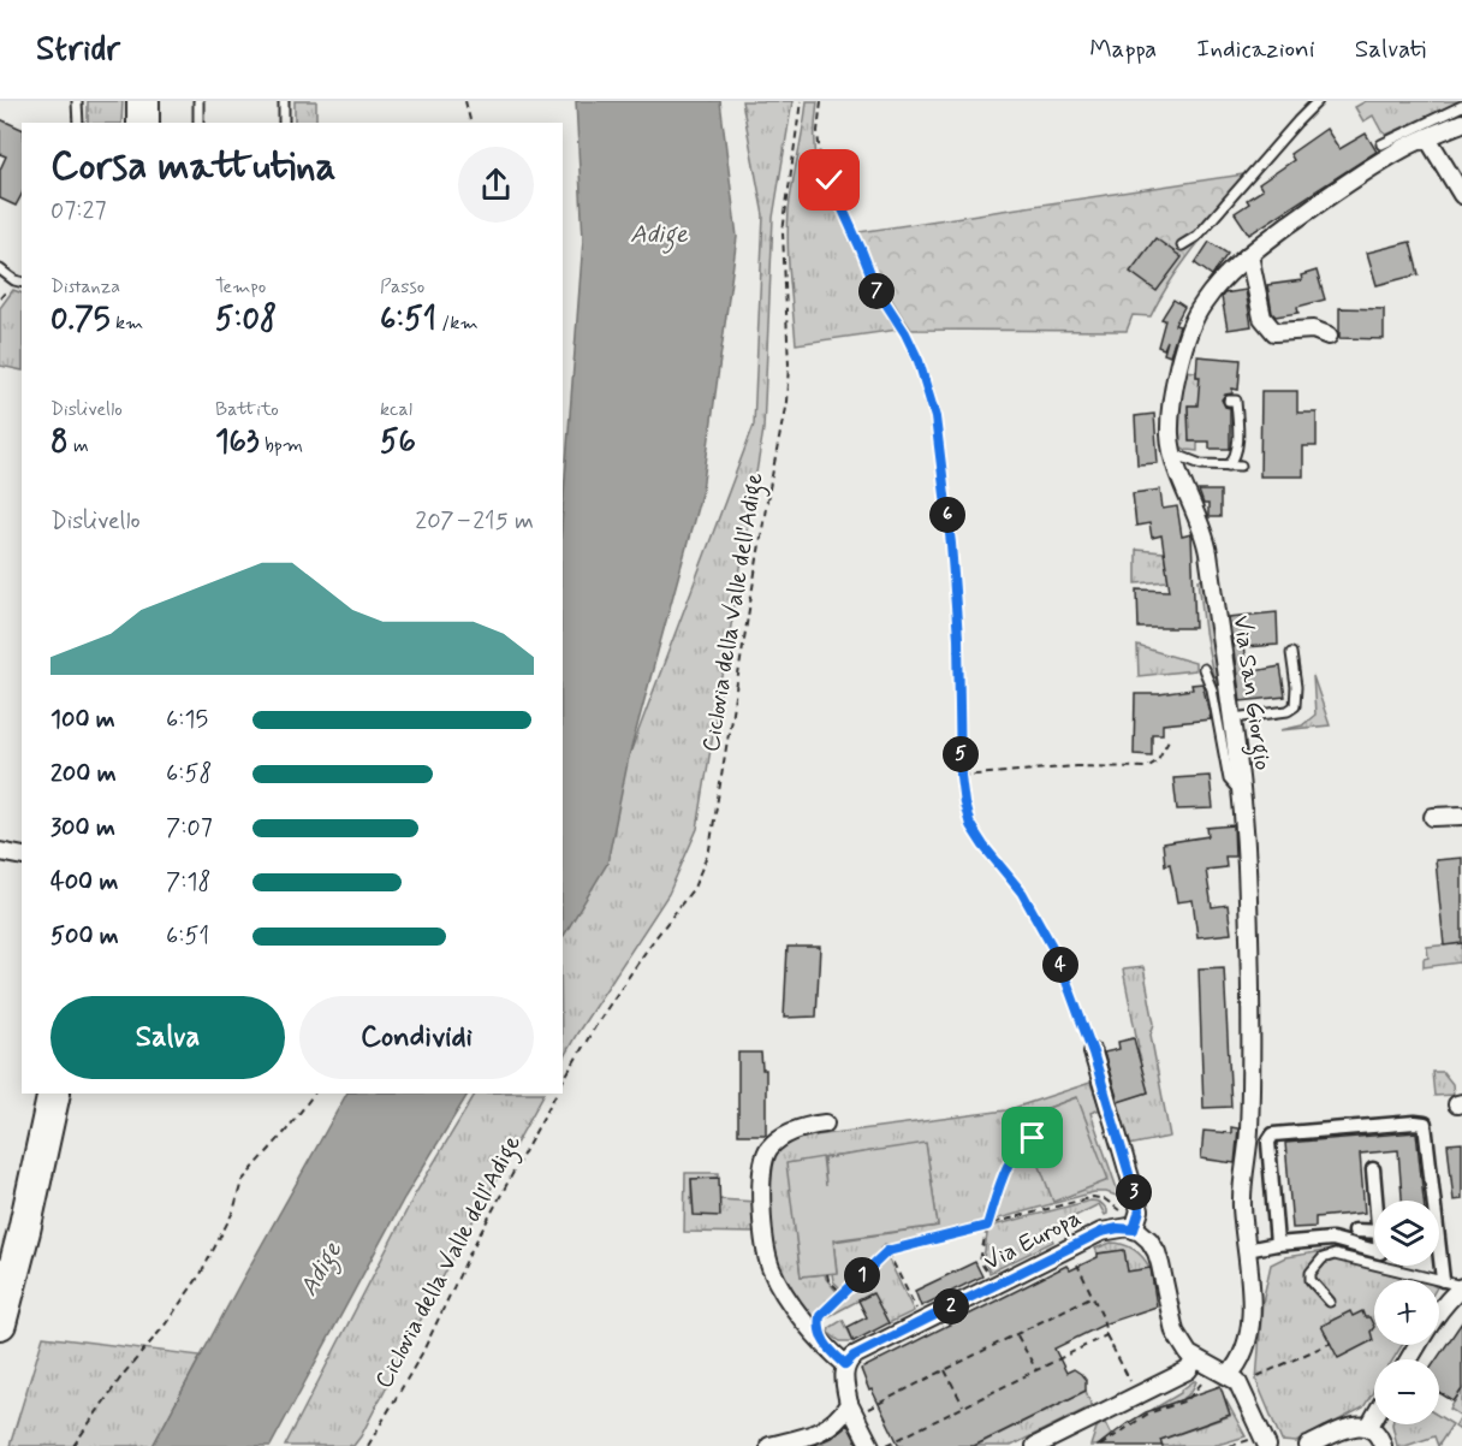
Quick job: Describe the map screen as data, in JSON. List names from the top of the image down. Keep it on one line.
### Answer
{"streets":{"street":["Via San Giorgio","Via Europa"],"path":["Ciclovia della Valle dell'Adige"]},"water":["Adige"],"page":{"header":"Stridr","nav":["Mappa","Indicazioni","Salvati"],"heading":["Corsa mattutina","07:27"],"stats":[["Distanza","0.75 km"],["Tempo","5:08"],["Passo","6:51 /km"],["Dislivello","8 m"],["Battito","163 bpm"],["kcal","56"]],"pins":["7","6","5","4","3","1","2"],"chart":["Dislivello","207–215 m"],"list":[{"name":"100 m","note":"6:15"},{"name":"200 m","note":"6:58"},{"name":"300 m","note":"7:07"},{"name":"400 m","note":"7:18"},{"name":"500 m","note":"6:51"}],"buttons":["Salva","Condividi"],"map_buttons":["+","−"]}}
